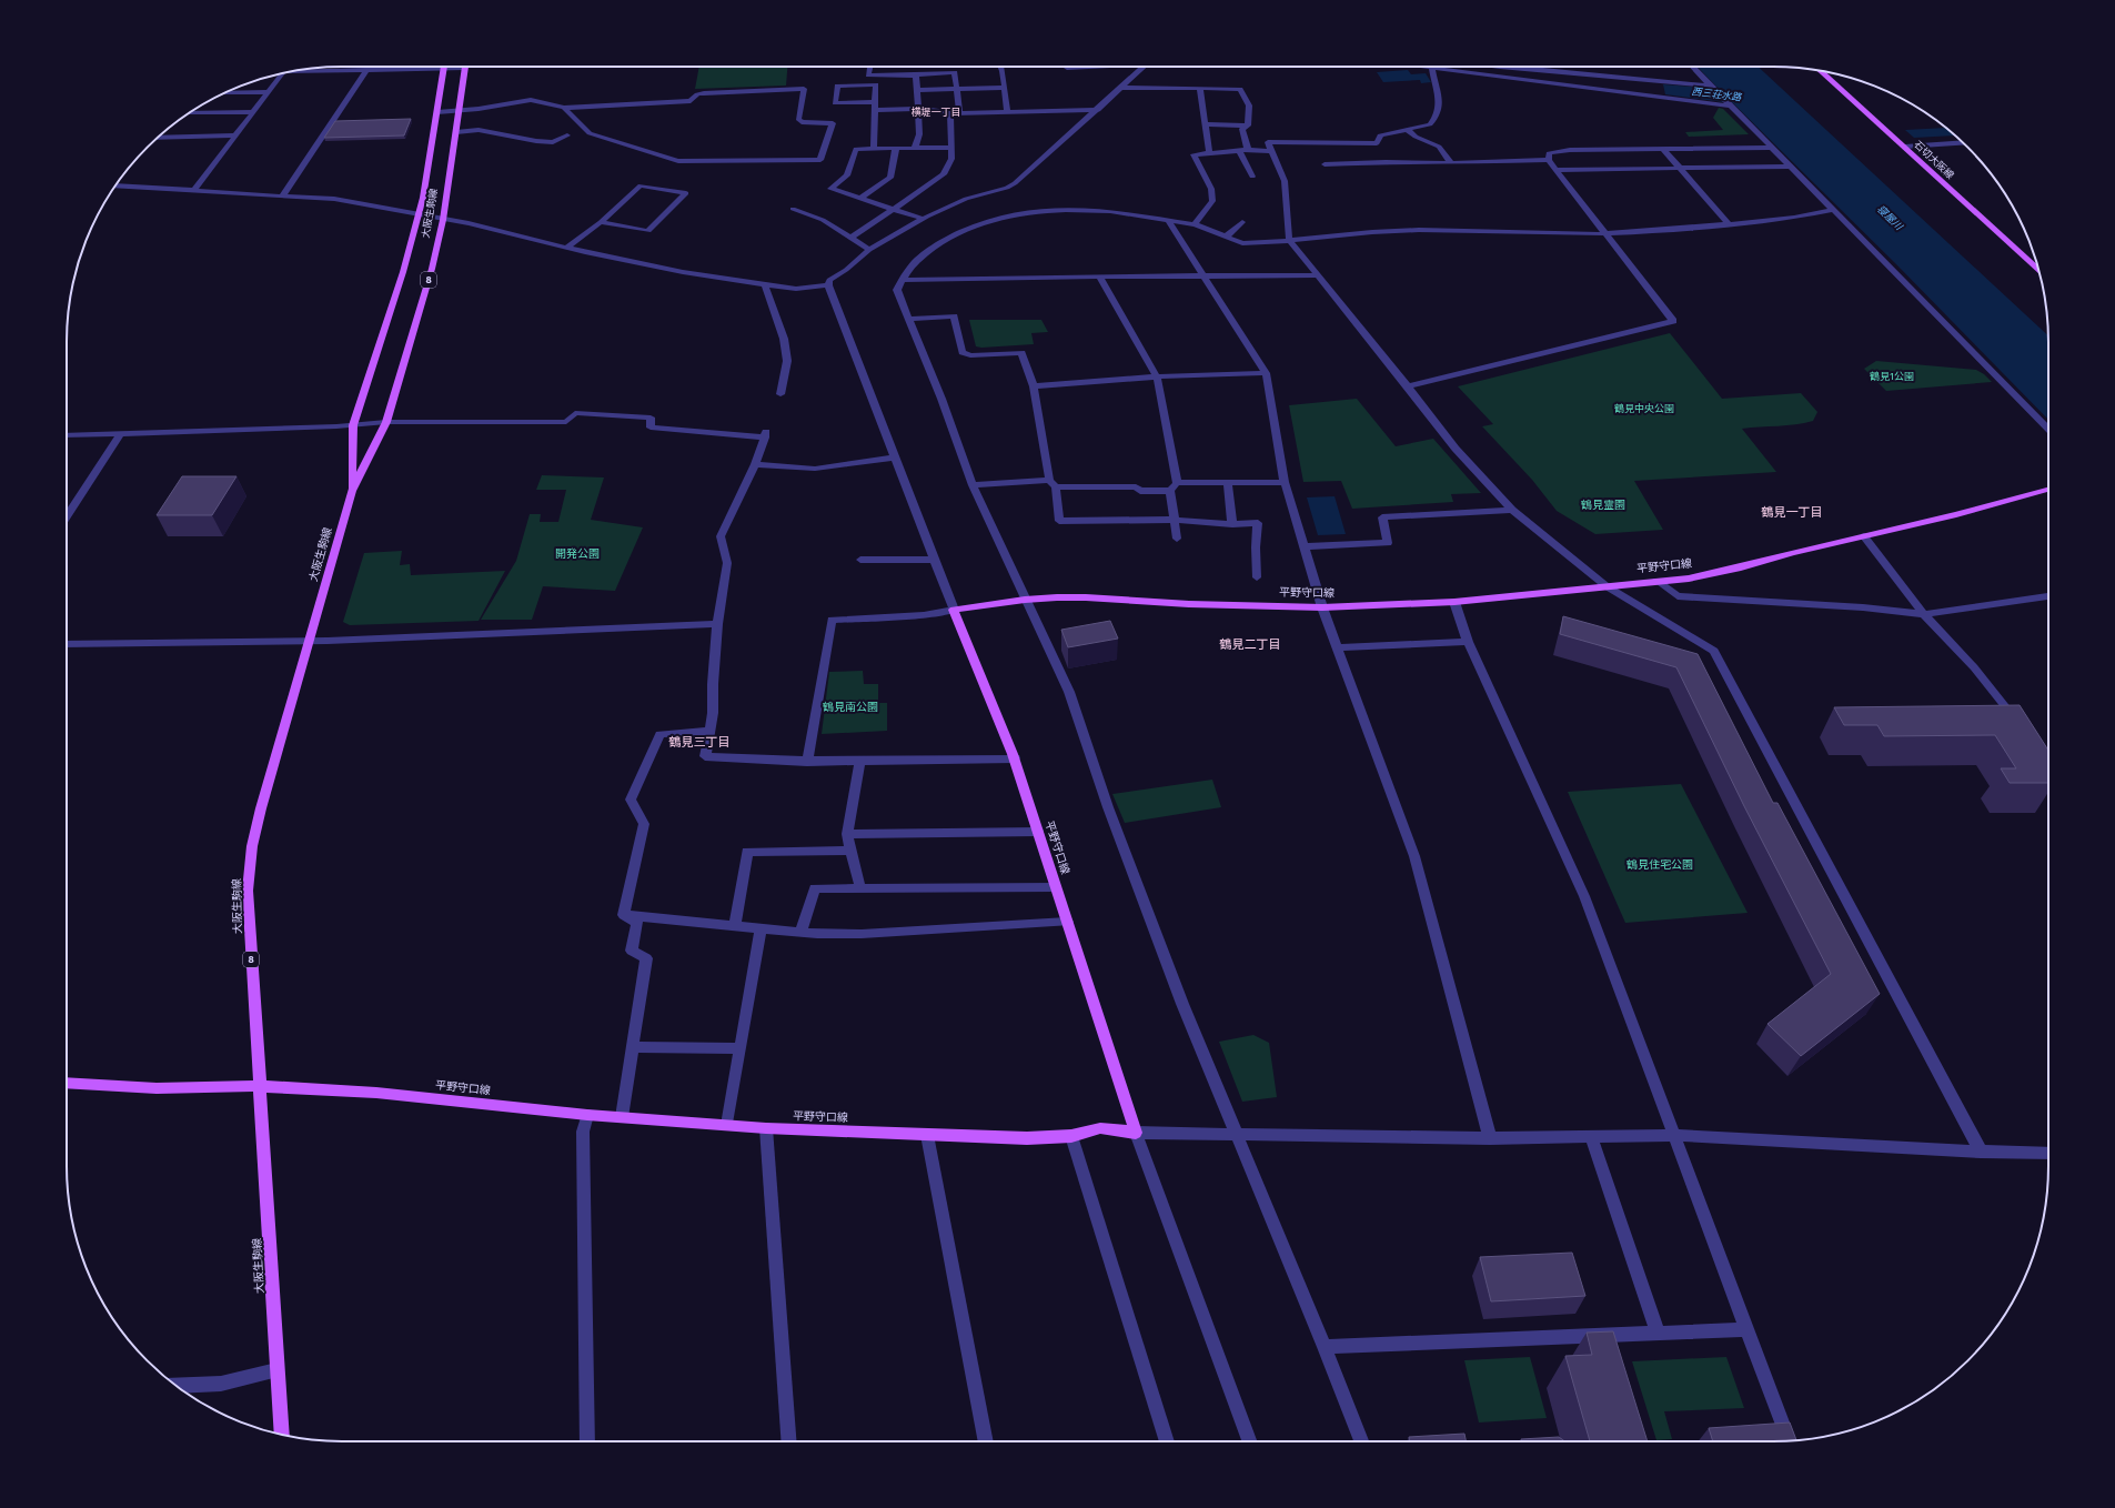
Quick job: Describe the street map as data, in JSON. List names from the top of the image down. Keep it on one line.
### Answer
{"streets":{"main road":["石切大阪線","大阪生駒線","8","平野守口線"]},"crossings":[["大阪生駒線","平野守口線"]],"districts":["横堤一丁目","鶴見一丁目","鶴見二丁目","鶴見三丁目"],"water":["西三荘水路","寝屋川"],"parks":["鶴見1公園","鶴見中央公園","鶴見霊園","開発公園","鶴見南公園","鶴見住宅公園"]}
